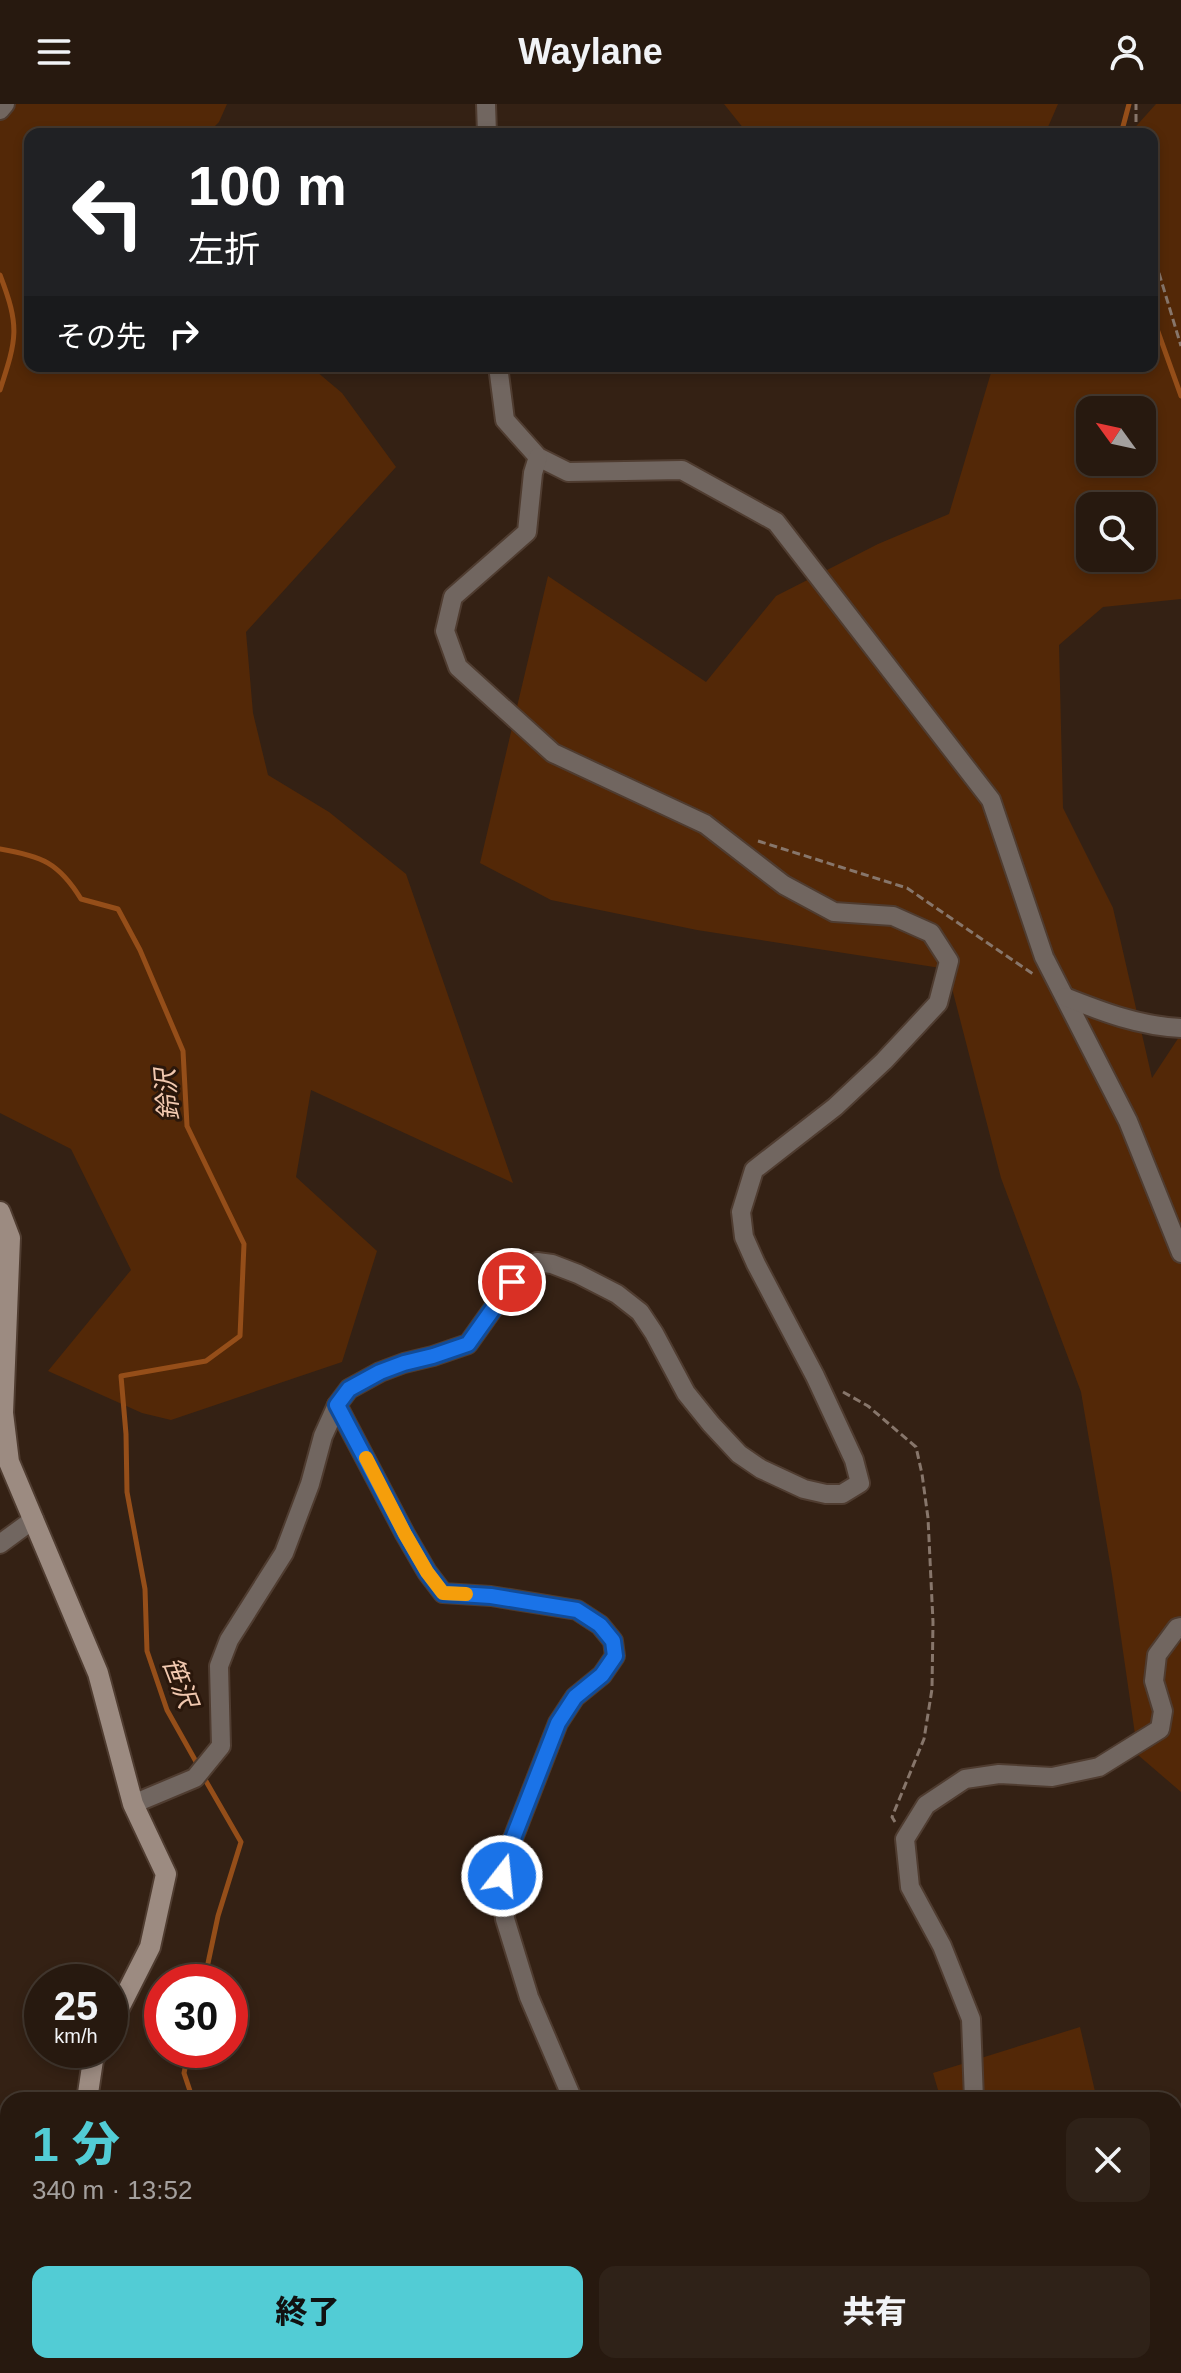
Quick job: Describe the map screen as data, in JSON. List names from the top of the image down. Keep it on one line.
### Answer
{"water":["鈴沢","笹沢"],"north":"top left","page":{"header":"Waylane","turn":["100 m","左折"],"then":"その先","speed":"25 km/h","limit":"30","heading":["1 分","340 m · 13:52"],"buttons":["終了","共有"]}}
